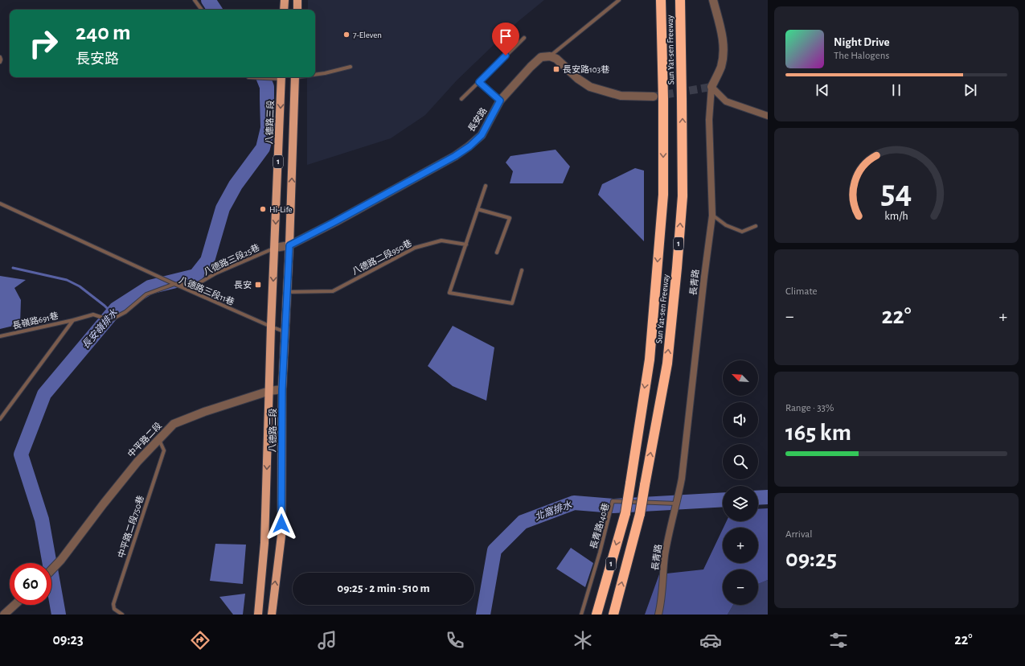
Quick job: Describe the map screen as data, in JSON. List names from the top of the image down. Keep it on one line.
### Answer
{"streets":{"highway":["Sun Yat-sen Freeway","1"],"main road":["八德路三段","八德路二段"],"street":["長安路","長青路","中平路二段"],"lane":["八德路二段950巷","八德路三段25巷","八德路三段11巷","長嶺路691巷","長青路140巷","中平路二段750巷"]},"crossings":[["長安路","八德路三段"],["長安路","1"],["長安路","八德路三段25巷"],["長安路","八德路二段"],["八德路三段","八德路三段25巷"],["八德路三段","八德路二段"],["1","八德路二段"],["八德路二段950巷","八德路二段"],["八德路三段25巷","八德路三段11巷"],["八德路三段25巷","八德路二段"],["長青路","長青路140巷"],["八德路三段11巷","長嶺路691巷"],["八德路三段11巷","八德路二段"],["八德路二段","中平路二段"],["中平路二段","中平路二段750巷"]],"water":["長安嶺排水","北窩排水"],"places":{"other":["7-Eleven","Hi-Life"],"transit":["長安路103巷","長安"]},"north":"top left","page":{"turn":["240 m","長安路"],"song":["Night Drive","The Halogens"],"tile":["Climate",["Range · 33%","165 km"],["Arrival","09:25"]],"heat":["−","22°","+"],"map_buttons":["+","−"],"limit":"60","trip":"09:25 · 2 min · 510 m","tabs":["09:23","22°"],"gauge":["54","km/h"]}}
